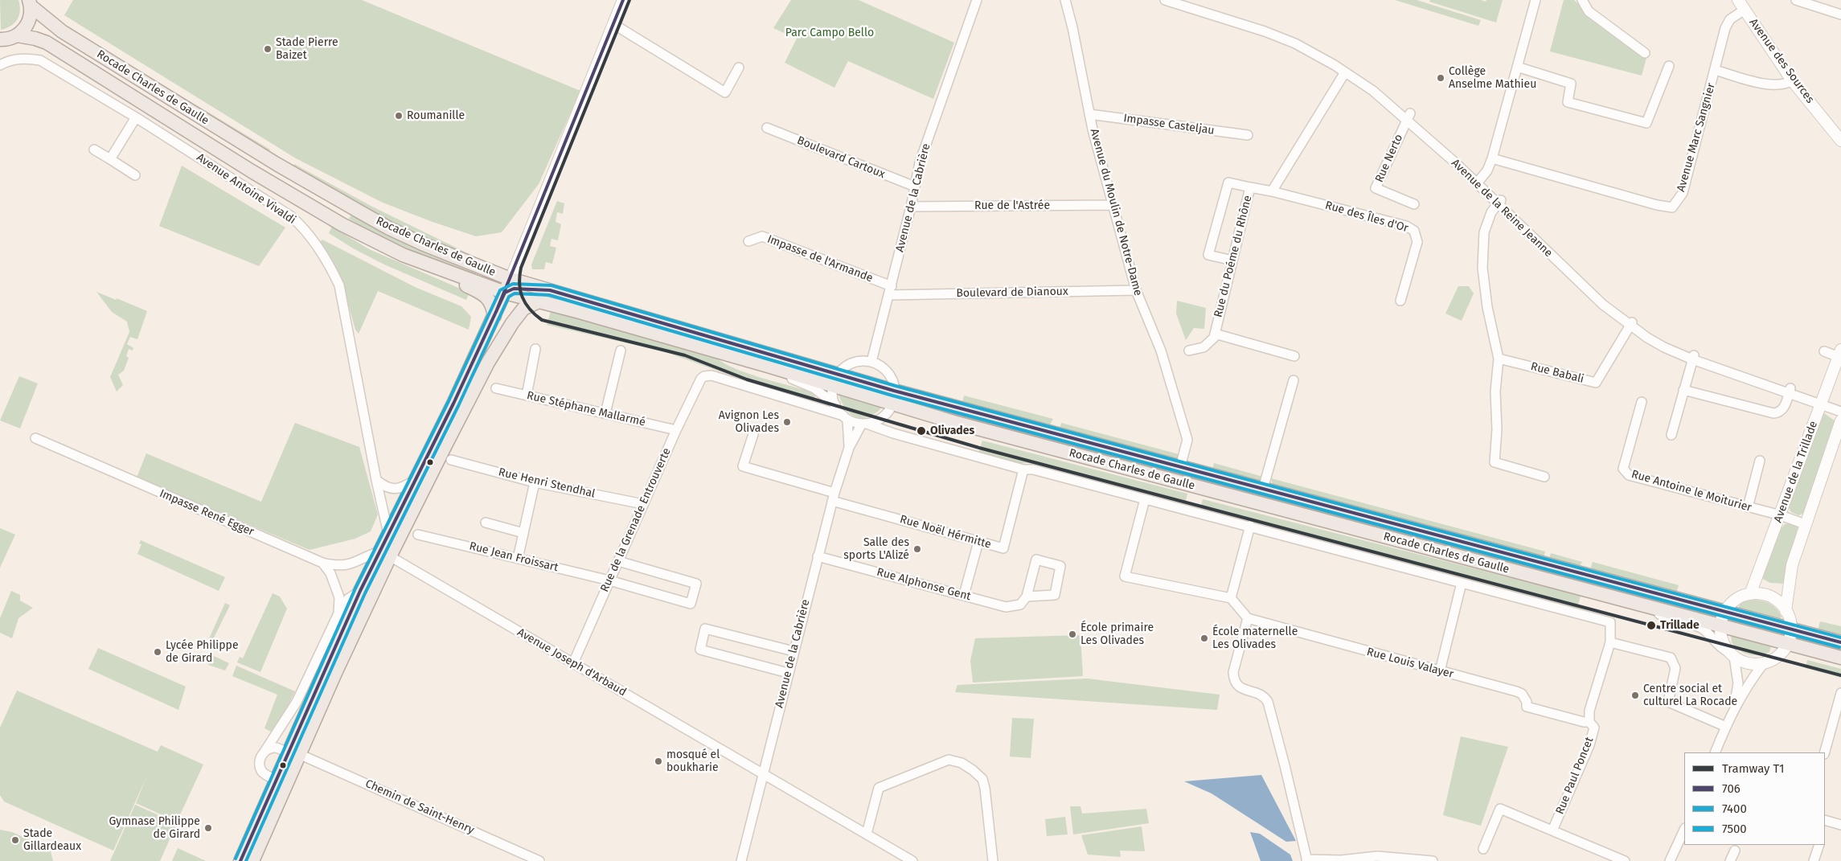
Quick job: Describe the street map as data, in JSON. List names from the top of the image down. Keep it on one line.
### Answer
{"streets":{"main road":["Rocade Charles de Gaulle"],"street":["Avenue des Sources","Impasse Casteljau","Avenue Marc Sangnier","Boulevard Cartoux","Rue Nerto","Avenue Antoine Vivaldi","Avenue de la Cabrière","Rue de l'Astrée","Avenue de la Reine Jeanne","Avenue du Moulin de Notre-Dame","Rue des Îles d'Or","Rue du Poéme du Rhône","Impasse de l'Armande","Boulevard de Dianoux","Rue Babali","Rue Stéphane Mallarmé","Avenue de la Trillade","Rue Henri Stendhal","Rue Antoine le Moiturier","Impasse René Egger","Rue de la Grenade Entrouverte","Rue Noël Hérmitte","Rue Jean Froissart","Rue Alphonse Gent","Avenue Joseph d'Arbaud","Rue Louis Valayer","Rue Paul Poncet","Chemin de Saint-Henry"]},"crossings":[["Avenue des Sources","Avenue Marc Sangnier"],["Rocade Charles de Gaulle","Avenue du Moulin de Notre-Dame"],["Impasse Casteljau","Avenue du Moulin de Notre-Dame"],["Boulevard Cartoux","Avenue de la Cabrière"],["Rue Nerto","Avenue de la Reine Jeanne"],["Avenue de la Cabrière","Rue de l'Astrée"],["Avenue de la Cabrière","Impasse de l'Armande"],["Avenue de la Cabrière","Boulevard de Dianoux"],["Avenue de la Cabrière","Rue de la Grenade Entrouverte"],["Avenue de la Cabrière","Rue Noël Hérmitte"],["Avenue de la Cabrière","Rue Alphonse Gent"],["Avenue de la Cabrière","Avenue Joseph d'Arbaud"],["Rue de l'Astrée","Avenue du Moulin de Notre-Dame"],["Avenue de la Reine Jeanne","Rue Babali"],["Avenue de la Reine Jeanne","Avenue de la Trillade"],["Avenue du Moulin de Notre-Dame","Boulevard de Dianoux"],["Rue des Îles d'Or","Rue du Poéme du Rhône"],["Impasse de l'Armande","Boulevard de Dianoux"],["Rue Stéphane Mallarmé","Rue de la Grenade Entrouverte"],["Avenue de la Trillade","Rue Antoine le Moiturier"],["Rue Henri Stendhal","Rue de la Grenade Entrouverte"],["Impasse René Egger","Avenue Joseph d'Arbaud"],["Rue de la Grenade Entrouverte","Rue Jean Froissart"],["Rue de la Grenade Entrouverte","Avenue Joseph d'Arbaud"],["Rue Louis Valayer","Rue Paul Poncet"]],"parks":["Parc Campo Bello"],"places":["Stade Pierre Baizet","Collège Anselme Mathieu","Roumanille","Avignon Les Olivades","Olivades","Salle des sports L'Alizé","Trillade","École primaire Les Olivades","École maternelle Les Olivades","Lycée Philippe de Girard","Centre social et culturel La Rocade","mosqué el boukharie","Gymnase Philippe de Girard","Stade Gillardeaux"],"lines":["tram line T1","transit line 706","transit line 7500","transit line 7400"],"legend":["Tramway T1","706","7400","7500"]}
